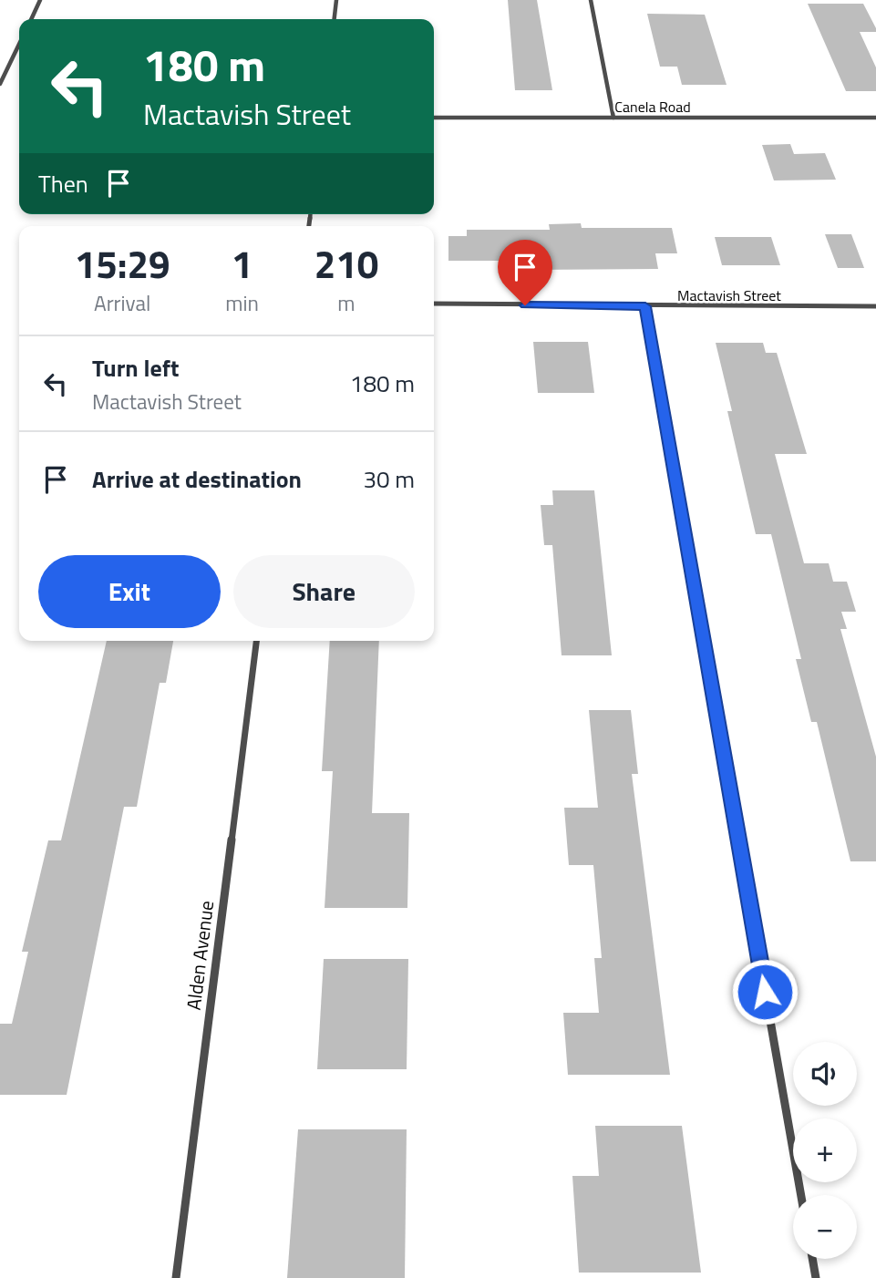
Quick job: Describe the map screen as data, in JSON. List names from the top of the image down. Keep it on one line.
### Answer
{"streets":{"street":["Canela Road","Mactavish Street","Alden Avenue"]},"page":{"turn":["180 m","Mactavish Street"],"then":"Then","eta":["15:29","Arrival","1","min","210","m"],"list":[{"name":"Turn left","note":"Mactavish Street","value":"180 m"},{"name":"Arrive at destination","value":"30 m"}],"buttons":["Exit","Share"],"map_buttons":["+","−"]}}
